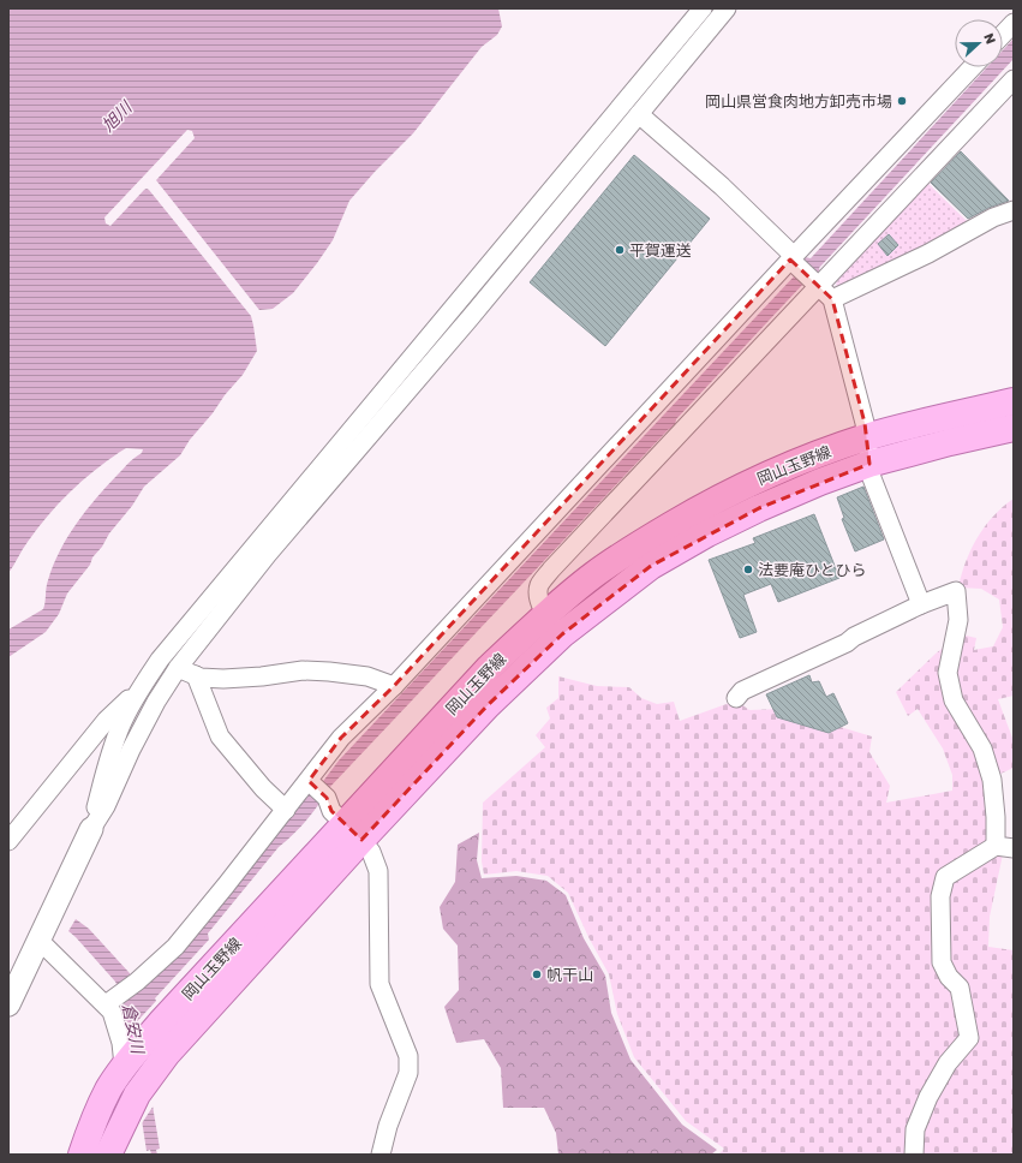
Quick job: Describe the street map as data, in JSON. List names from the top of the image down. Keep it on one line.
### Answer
{"streets":{"main road":["岡山玉野線"]},"water":["旭川","倉安川"],"places":["岡山県営食肉地方卸売市場","平賀運送","法要庵ひとひら","帆干山"],"north":"right"}
